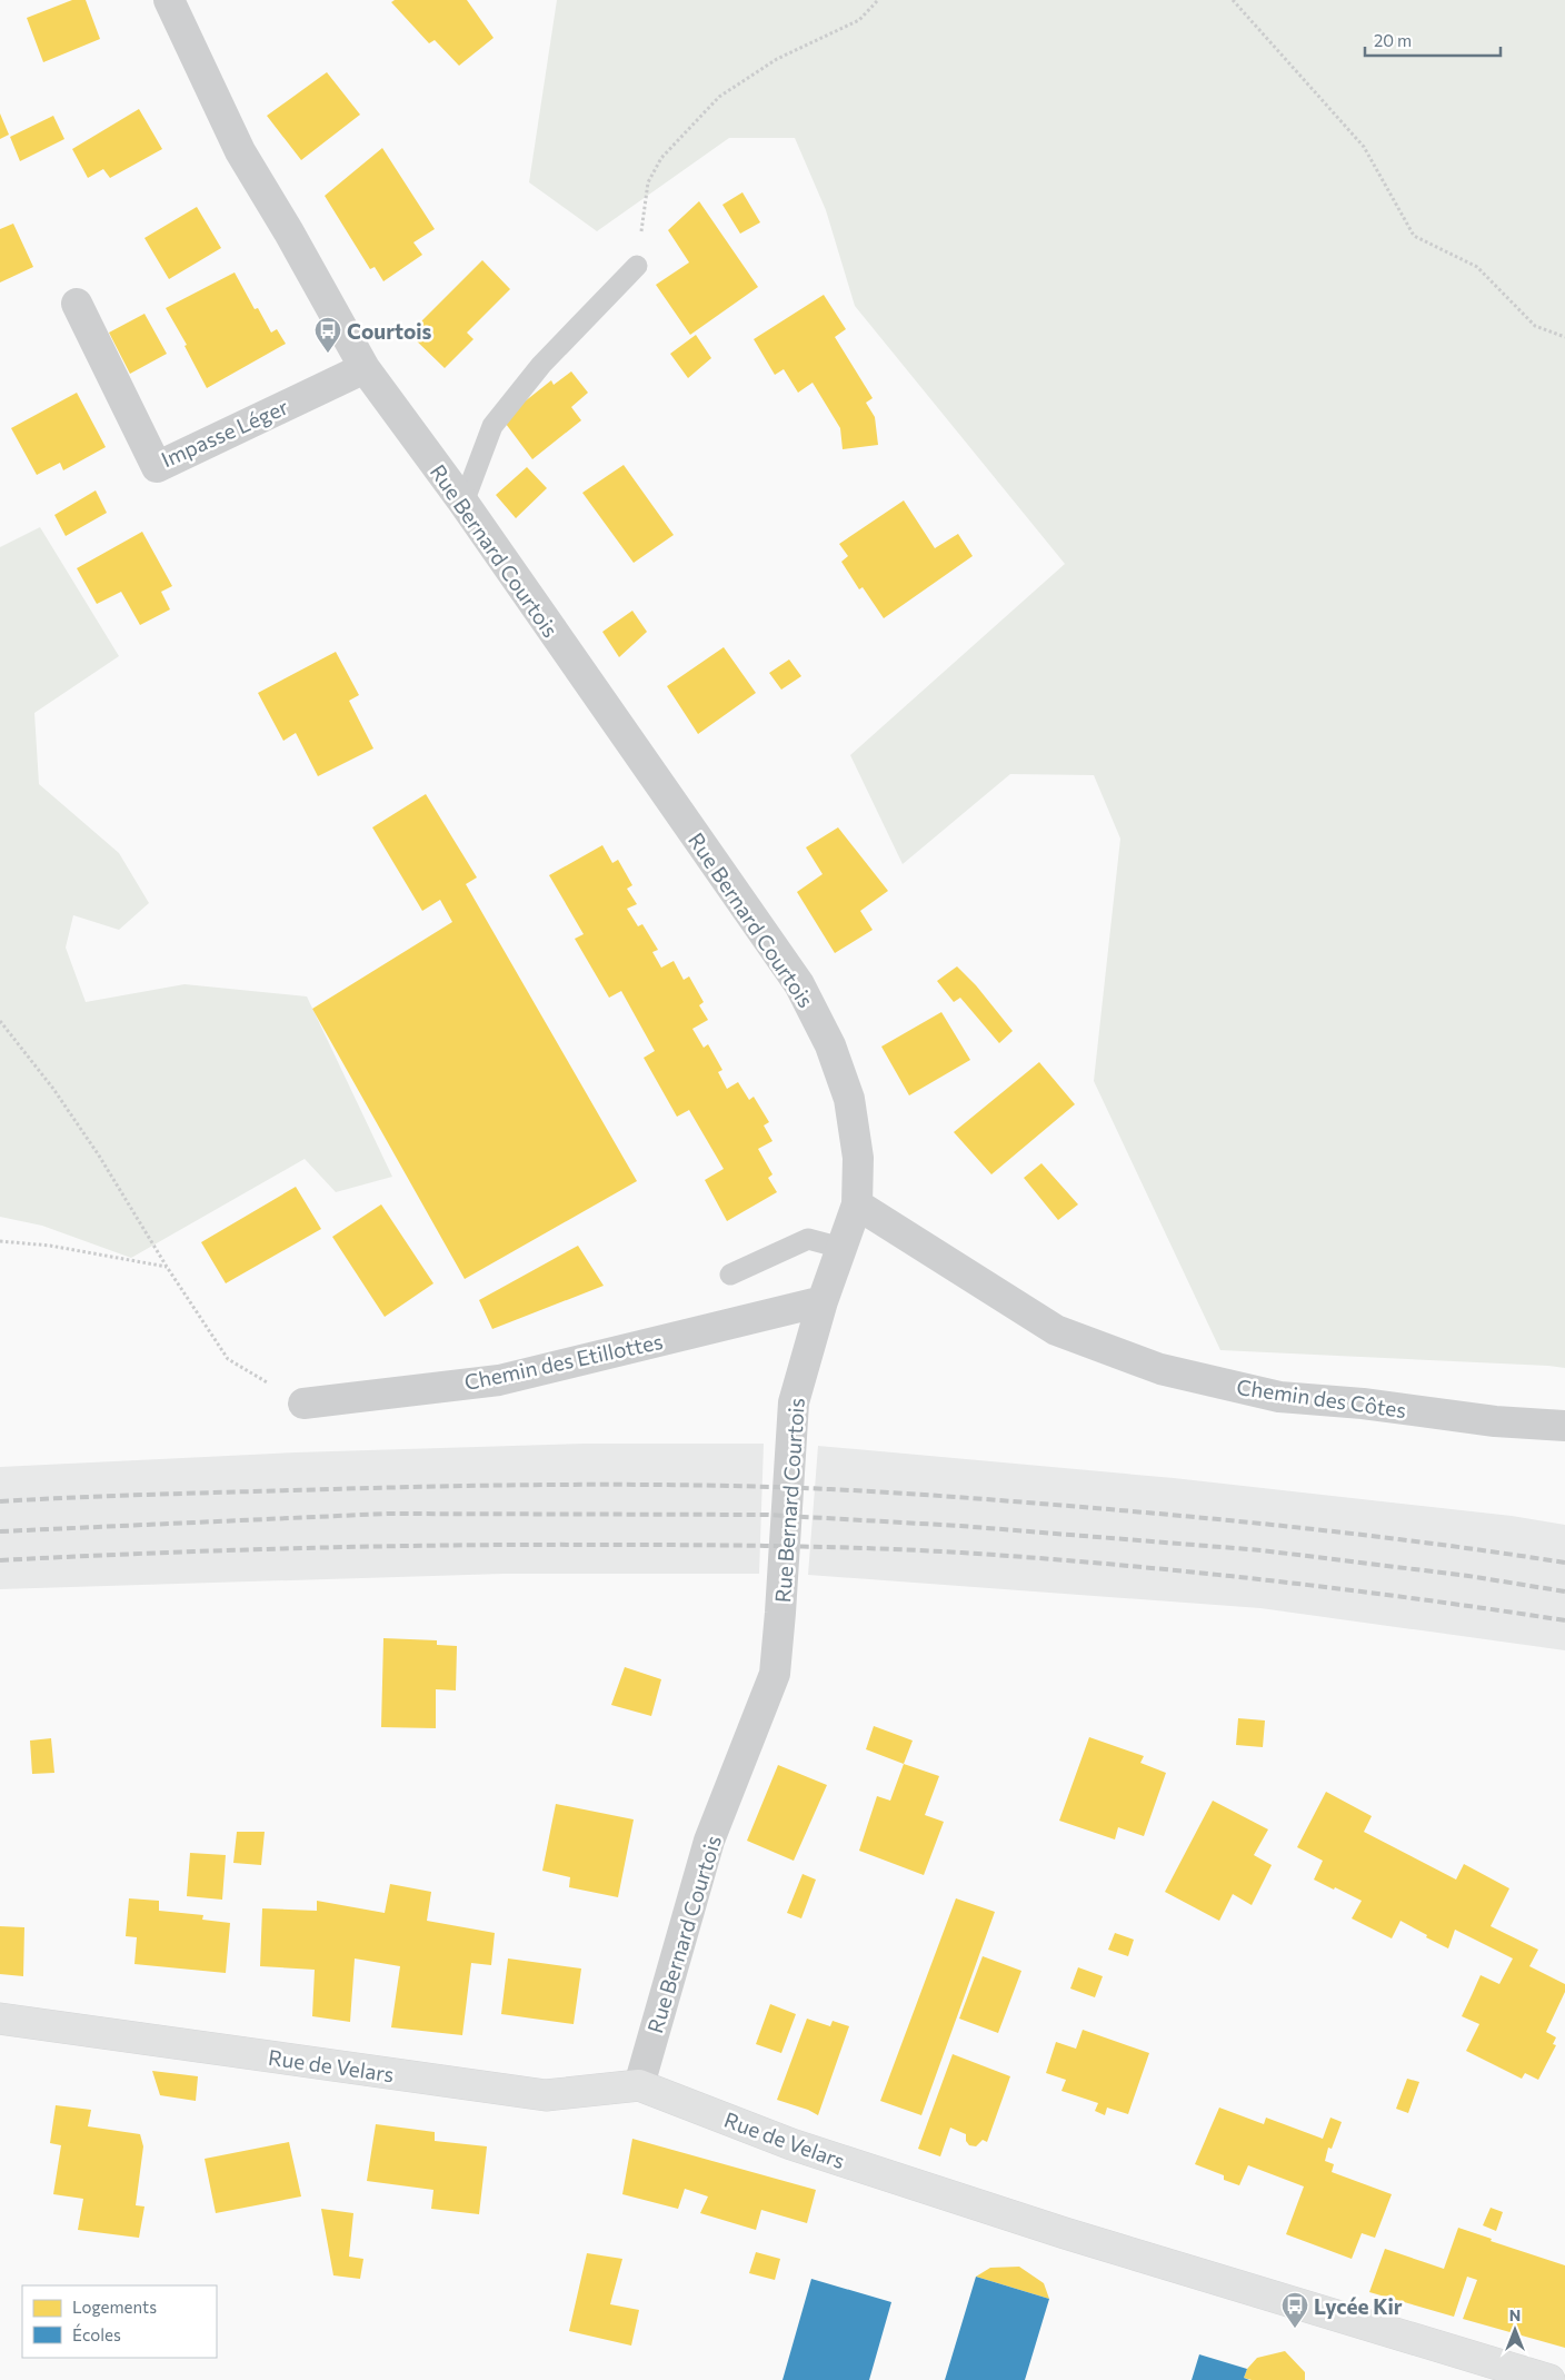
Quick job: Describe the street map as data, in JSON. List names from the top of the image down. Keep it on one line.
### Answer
{"streets":{"main road":["Rue de Velars"],"street":["Impasse Léger","Rue Bernard Courtois","Chemin des Etillottes","Chemin des Côtes"]},"crossings":[["Impasse Léger","Rue Bernard Courtois"],["Rue Bernard Courtois","Chemin des Etillottes"],["Rue Bernard Courtois","Chemin des Côtes"],["Rue Bernard Courtois","Rue de Velars"]],"places":{"bus stop":["Courtois","Lycée Kir"]},"legend":["Logements","Écoles"],"scale_bar":"20 m","north":"top"}
